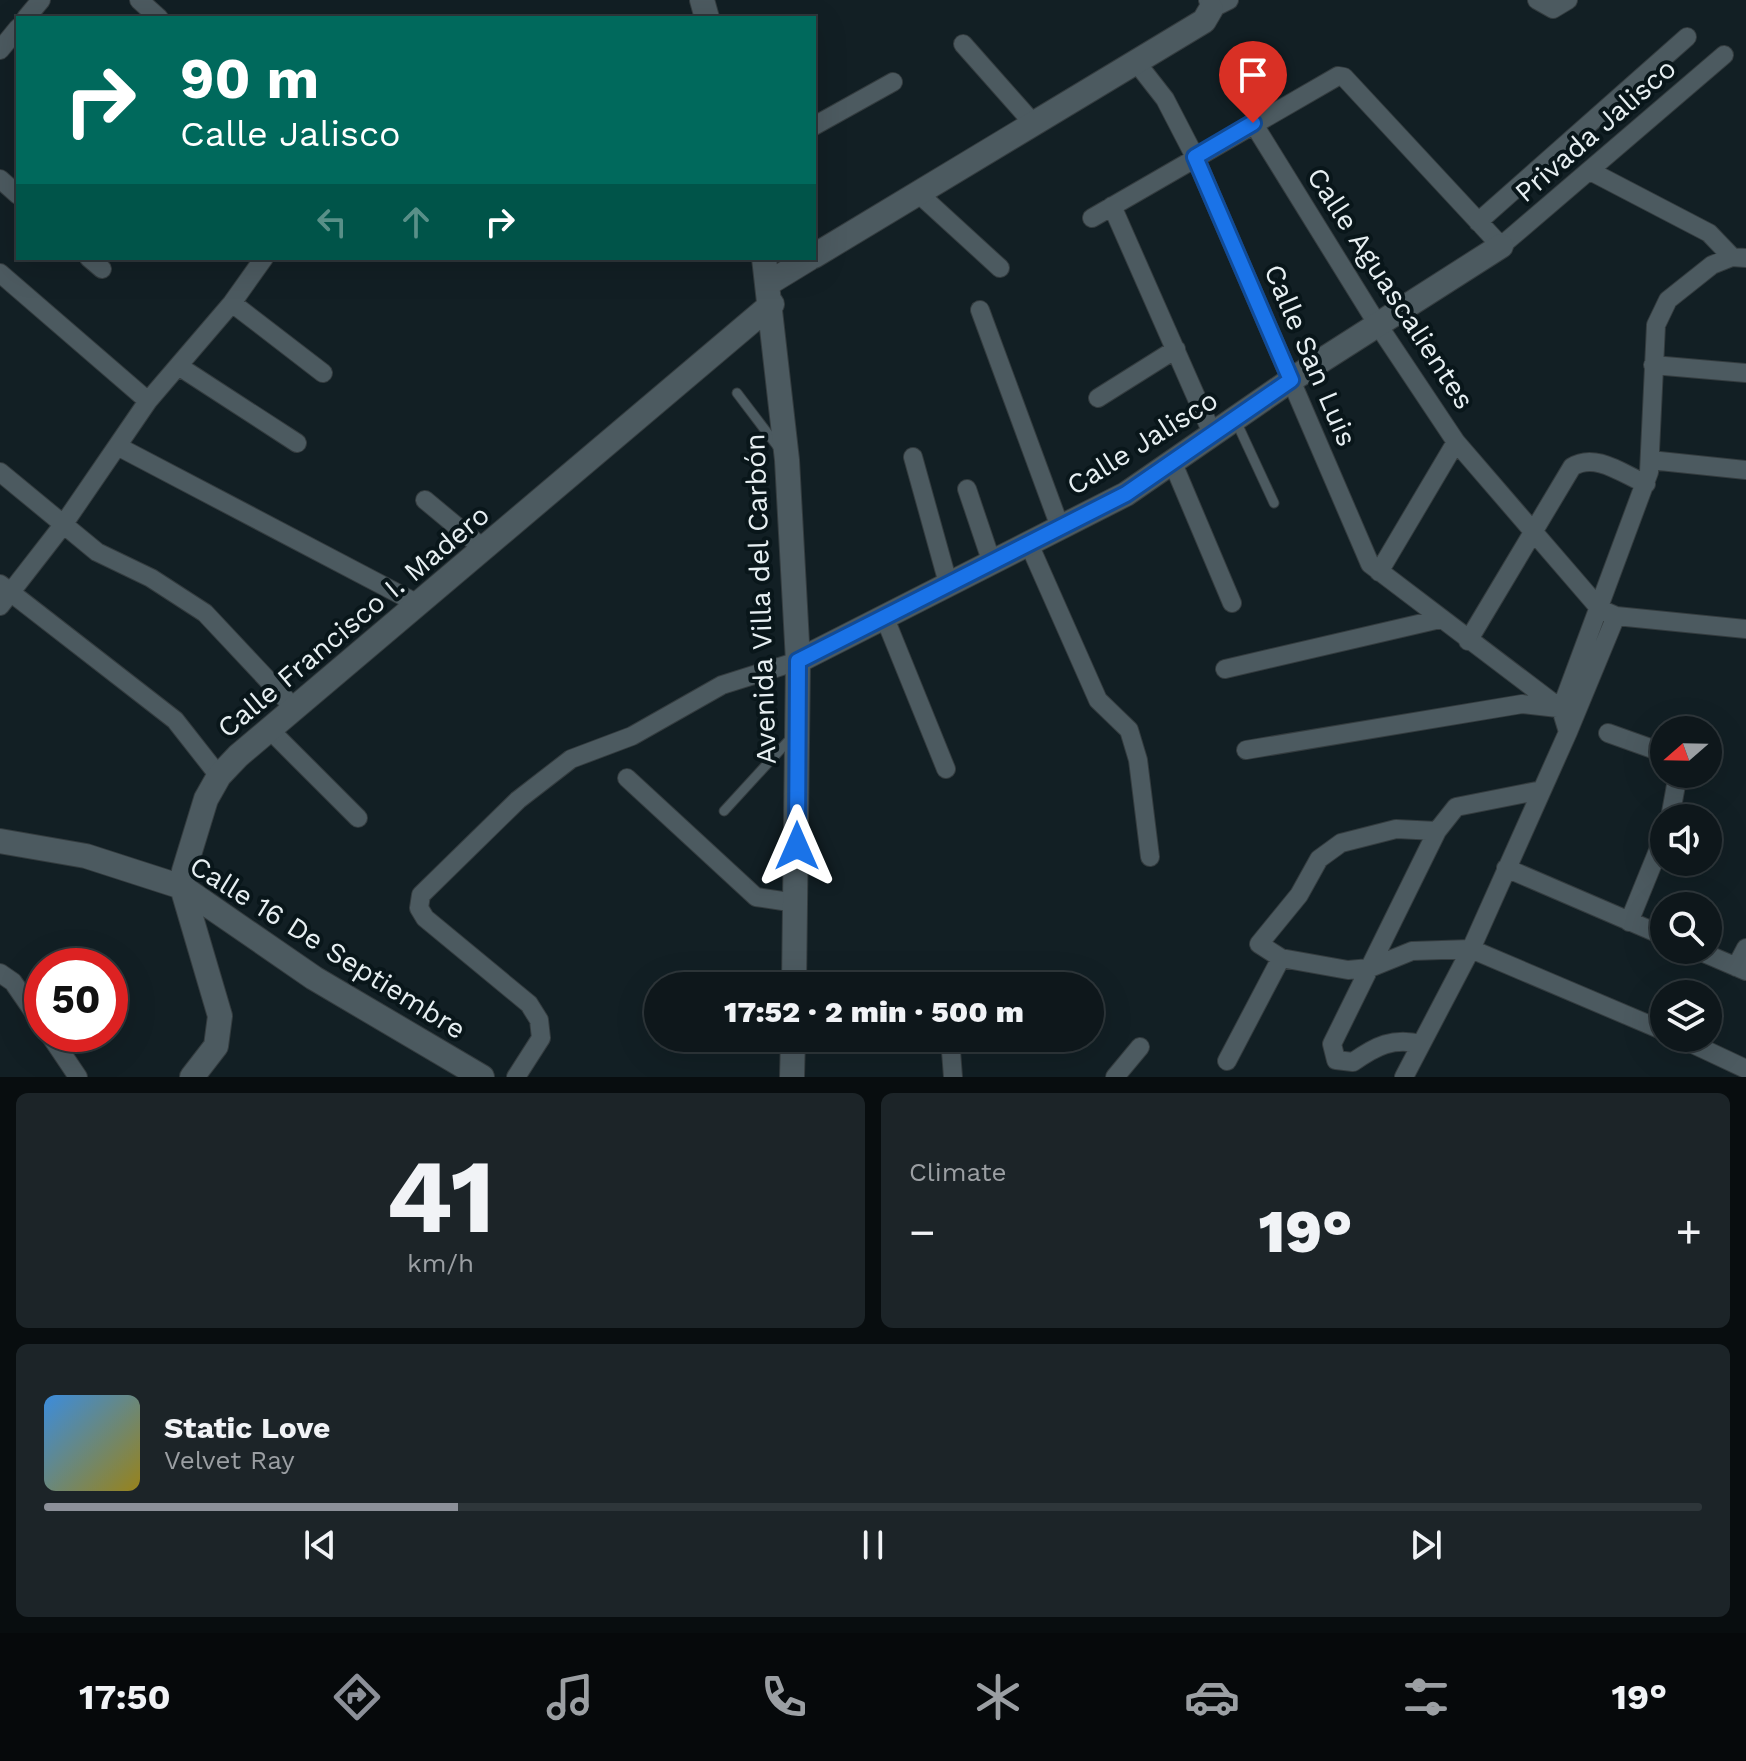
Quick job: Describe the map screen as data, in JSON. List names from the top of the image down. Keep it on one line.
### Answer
{"streets":{"street":["Privada Jalisco","Calle Aguascalientes","Calle San Luis","Calle Jalisco","Avenida Villa del Carbón","Calle Francisco I. Madero","Calle 16 De Septiembre"]},"crossings":[["Privada Jalisco","Calle Jalisco"],["Calle Aguascalientes","Calle Jalisco"],["Calle San Luis","Calle Jalisco"],["Calle San Luis","Calle Francisco I. Madero"],["Calle Jalisco","Avenida Villa del Carbón"],["Avenida Villa del Carbón","Calle Francisco I. Madero"],["Calle Francisco I. Madero","Calle 16 De Septiembre"]],"north":"left","page":{"turn":["90 m","Calle Jalisco"],"limit":"50","trip":"17:52 · 2 min · 500 m","tile":[["41","km/h"],"Climate"],"heat":["−","19°","+"],"song":["Static Love","Velvet Ray"],"tabs":["17:50","19°"]}}
